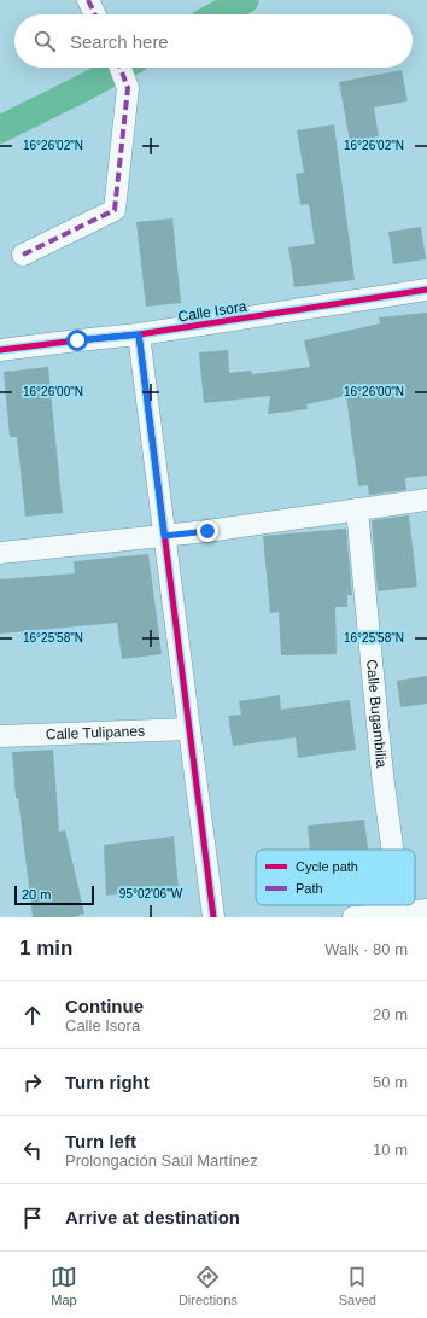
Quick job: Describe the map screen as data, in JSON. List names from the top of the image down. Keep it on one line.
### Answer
{"streets":{"street":["Calle Isora","Calle Bugambilia","Calle Tulipanes"]},"legend":["Cycle path","Path"],"scale_bar":"20 m","page":{"search":"Search here","scale":"20 m","heading":["1 min","Walk · 80 m"],"list":[["Continue","Calle Isora","20 m"],["Turn right","50 m"],["Turn left","Prolongación Saúl Martínez","10 m"],"Arrive at destination"],"nav":["Map","Directions","Saved"]},"coordinates":["16°26'02\"N","16°26'00\"N","16°25'58\"N","95°02'06\"W"]}
